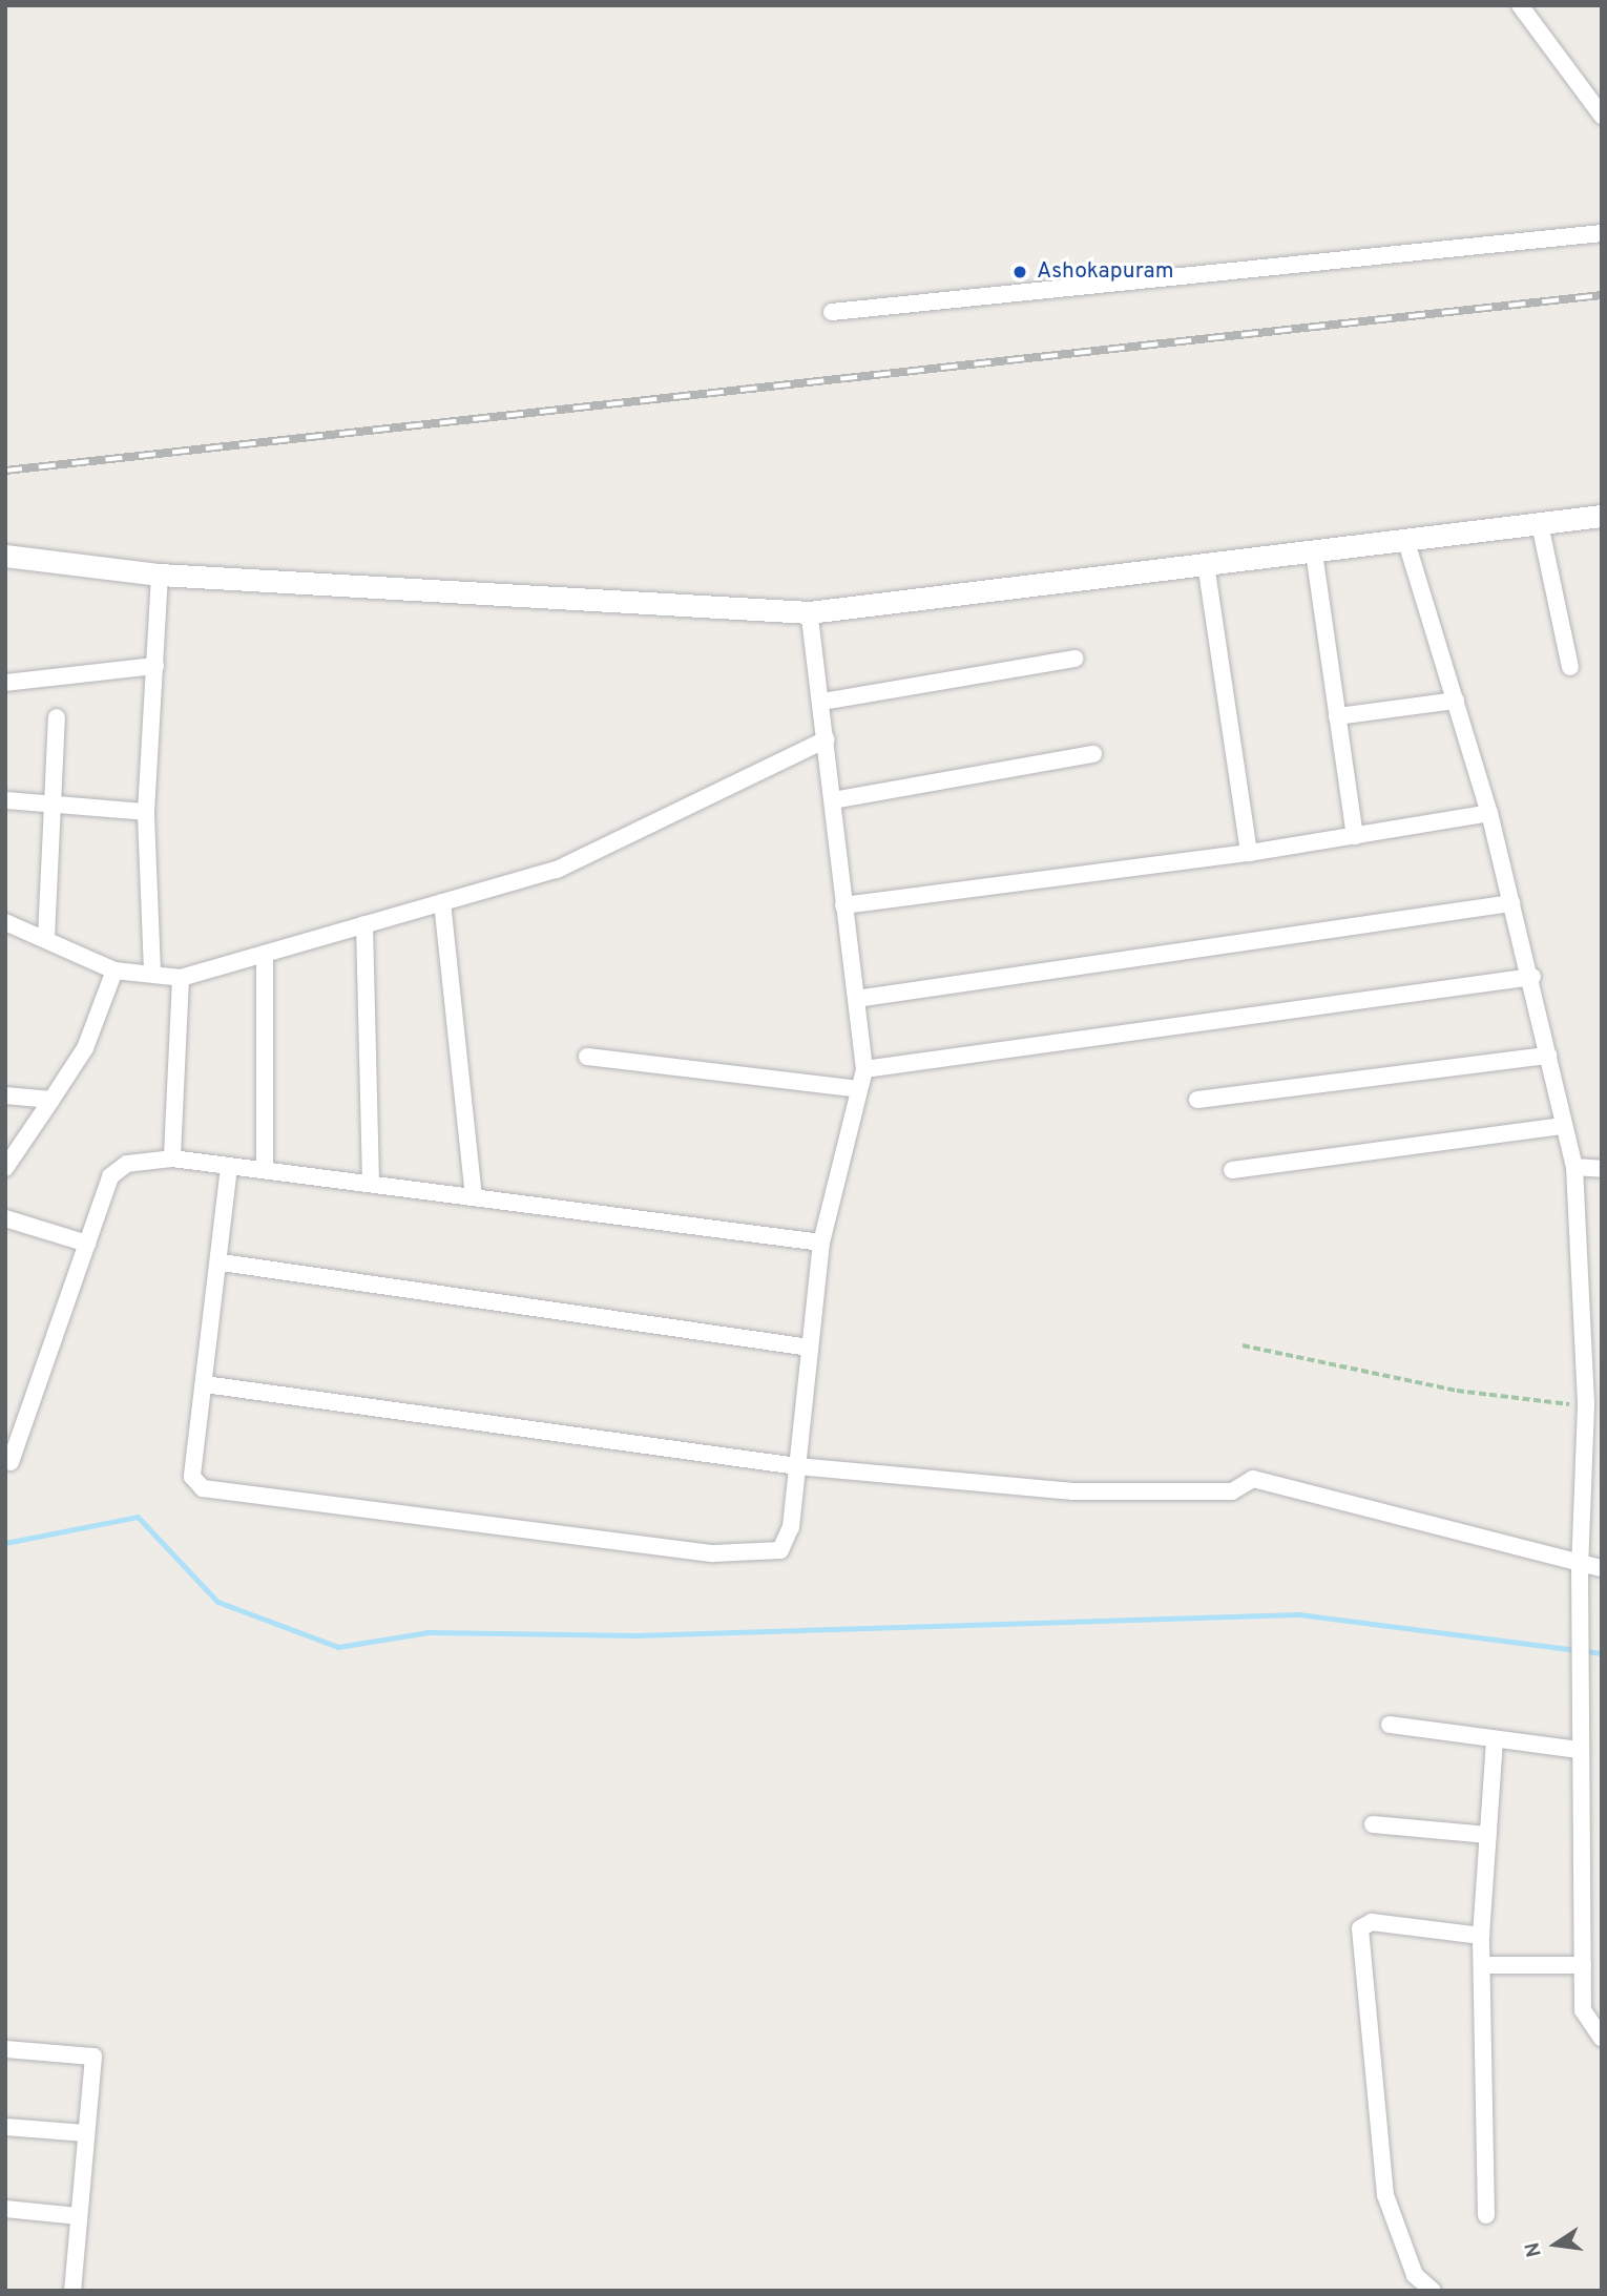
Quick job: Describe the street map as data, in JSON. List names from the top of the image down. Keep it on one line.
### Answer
{"places":["Ashokapuram"],"north":"left"}
